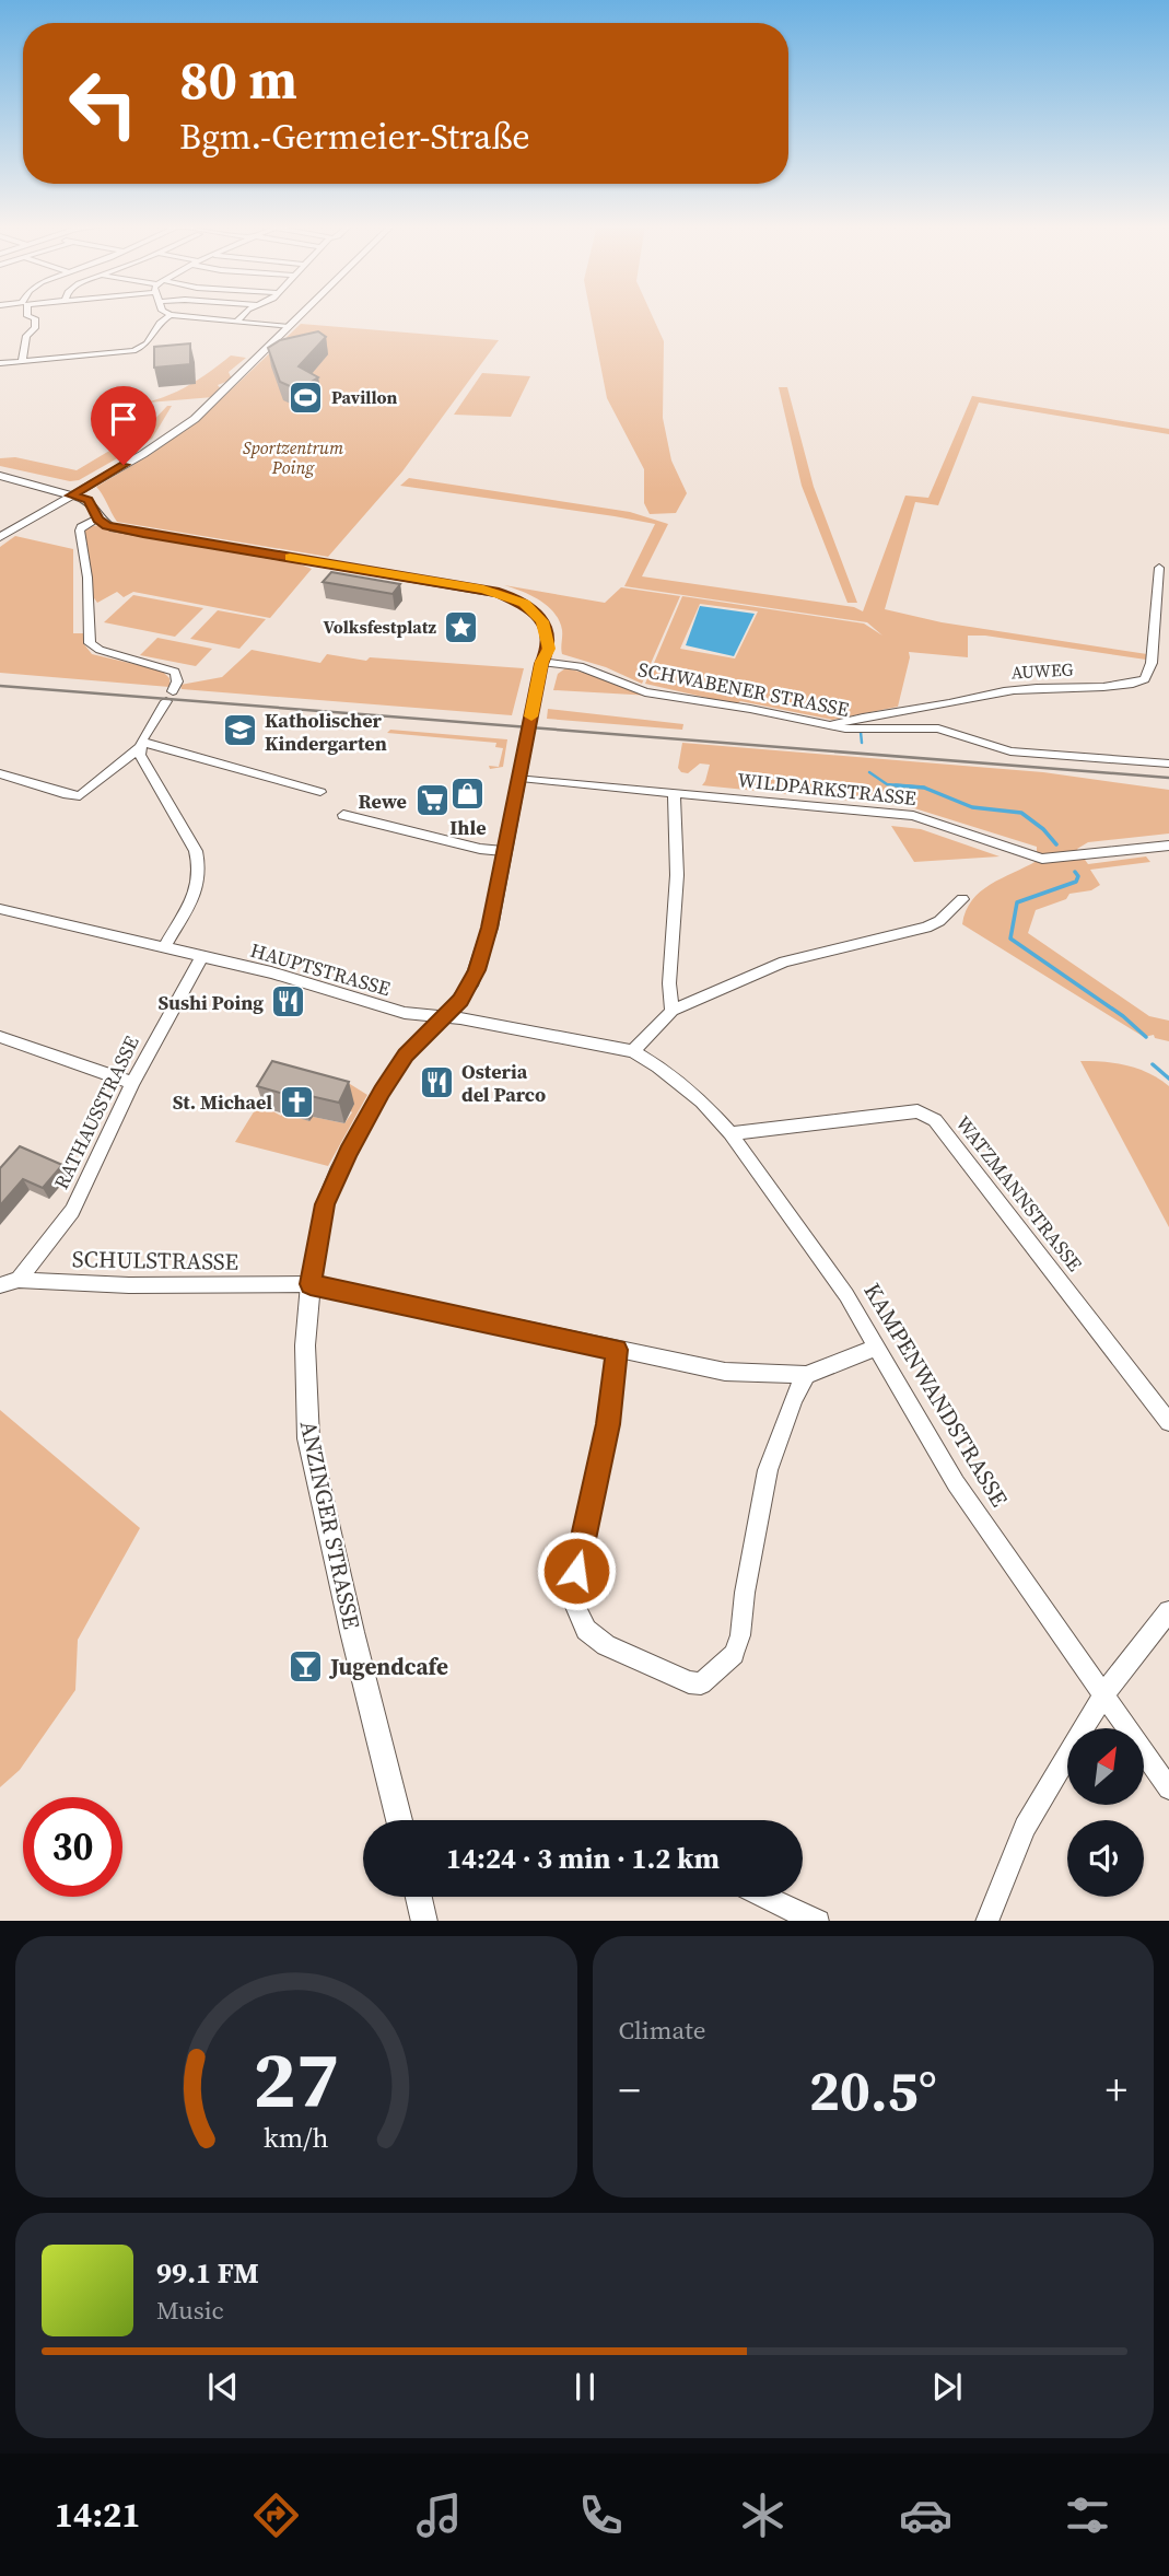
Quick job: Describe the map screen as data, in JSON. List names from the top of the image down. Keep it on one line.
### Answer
{"streets":{"street":["AUWEG","SCHWABENER STRASSE","WILDPARKSTRASSE","HAUPTSTRASSE","RATHAUSSTRASSE","WATZMANNSTRASSE","SCHULSTRASSE","KAMPENWANDSTRASSE","ANZINGER STRASSE"]},"crossings":[["AUWEG","SCHWABENER STRASSE"],["SCHWABENER STRASSE","ANZINGER STRASSE"],["WILDPARKSTRASSE","ANZINGER STRASSE"],["HAUPTSTRASSE","RATHAUSSTRASSE"],["HAUPTSTRASSE","KAMPENWANDSTRASSE"],["HAUPTSTRASSE","ANZINGER STRASSE"],["RATHAUSSTRASSE","SCHULSTRASSE"],["WATZMANNSTRASSE","KAMPENWANDSTRASSE"],["SCHULSTRASSE","ANZINGER STRASSE"]],"parks":["Sportzentrum Poing"],"places":{"sports":["Pavillon"],"place":["Volksfestplatz"],"school or university":["Katholischer Kindergarten"],"shop":["Ihle"],"supermarket":["Rewe"],"restaurant":["Sushi Poing","Osteria del Parco"],"church":["St. Michael"],"bar":["Jugendcafe"]},"north":"top right","page":{"turn":["80 m","Bgm.-Germeier-Straße"],"limit":"30","trip":"14:24 · 3 min · 1.2 km","tile":"Climate","heat":["−","20.5°","+"],"song":["99.1 FM","Music"],"tabs":"14:21","gauge":["27","km/h"]}}
